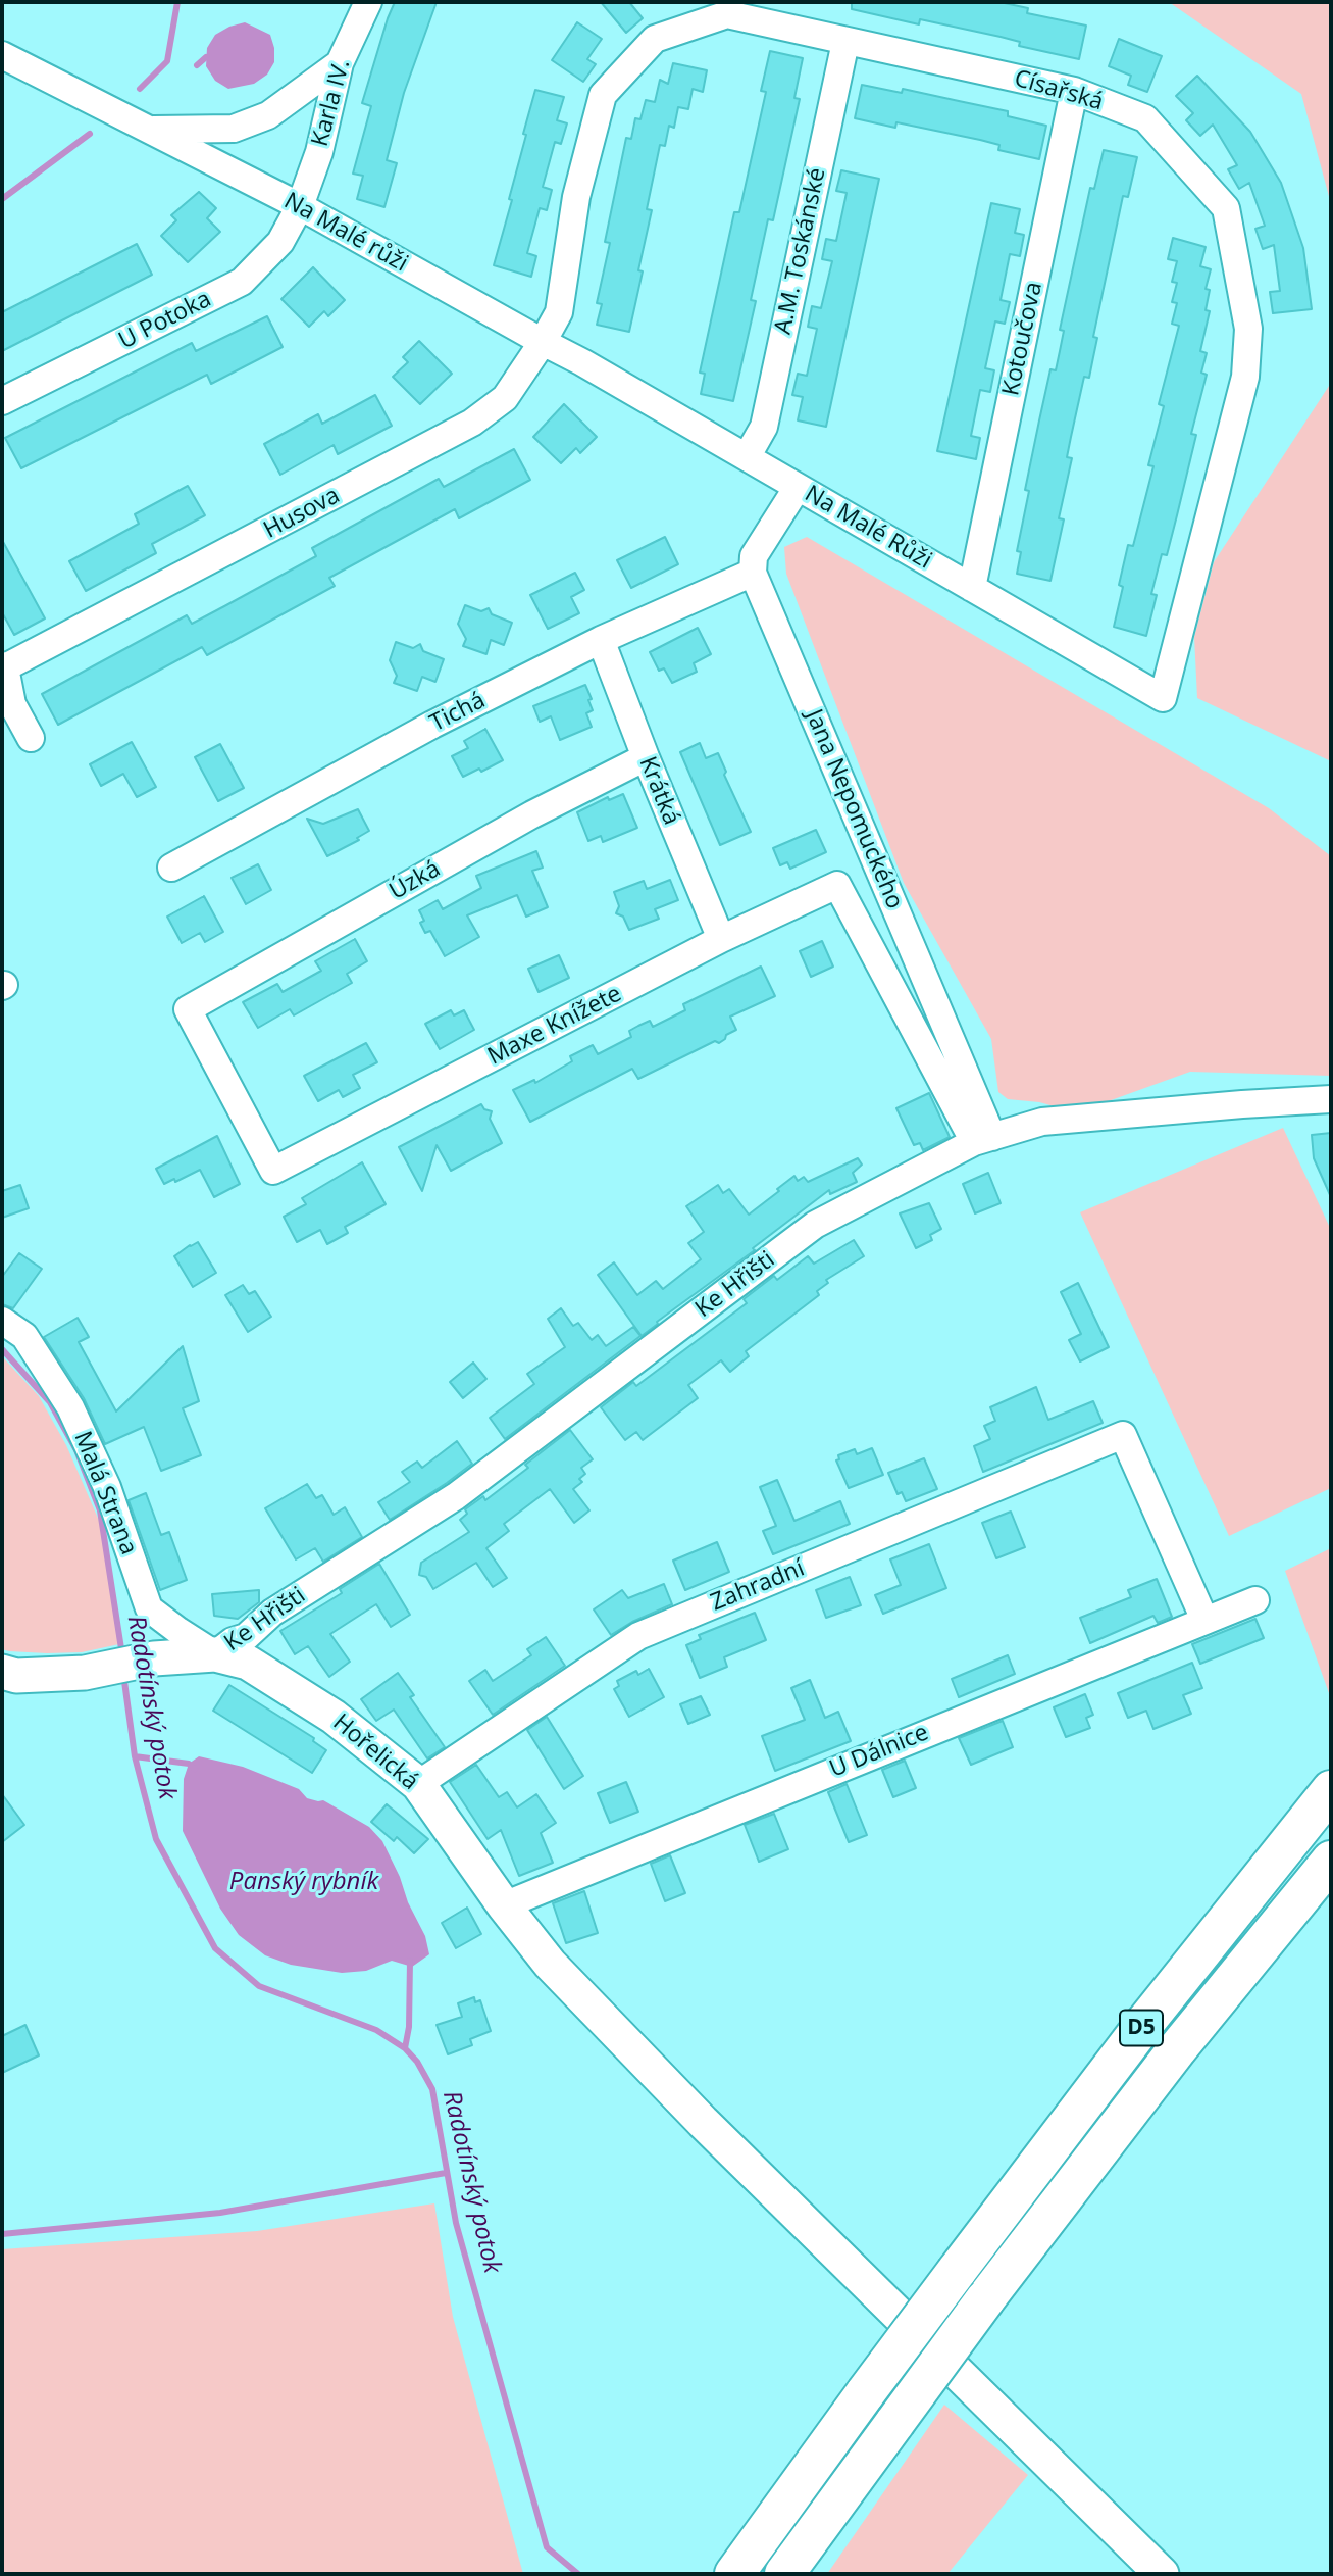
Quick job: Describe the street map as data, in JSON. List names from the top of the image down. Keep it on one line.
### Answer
{"streets":{"highway":["D5"],"main road":["Hořelická"],"street":["Císařská","Karla IV.","Na Malé růži","A.M. Toskánské","U Potoka","Kotoučova","Husova","Na Malé Růži","Tichá","Krátká","Jana Nepomuckého","Úzká","Maxe Knížete","Ke Hřišti","Malá Strana","Zahradní","U Dálnice"]},"crossings":[["Císařská","A.M. Toskánské"],["Císařská","Kotoučova"],["Císařská","Husova"],["Císařská","Na Malé Růži"],["Karla IV.","Na Malé růži"],["Karla IV.","U Potoka"],["Na Malé růži","U Potoka"],["Na Malé růži","Husova"],["Na Malé růži","Na Malé Růži"],["A.M. Toskánské","Na Malé Růži"],["Kotoučova","Na Malé Růži"],["Tichá","Krátká"],["Tichá","Jana Nepomuckého"],["Krátká","Úzká"],["Krátká","Maxe Knížete"],["Jana Nepomuckého","Maxe Knížete"],["Jana Nepomuckého","Ke Hřišti"],["Úzká","Maxe Knížete"],["Ke Hřišti","Malá Strana"],["Ke Hřišti","Hořelická"],["Malá Strana","Hořelická"],["Zahradní","U Dálnice"],["Zahradní","Hořelická"],["U Dálnice","Hořelická"]],"water":["Radotínský potok","Panský rybník"]}
